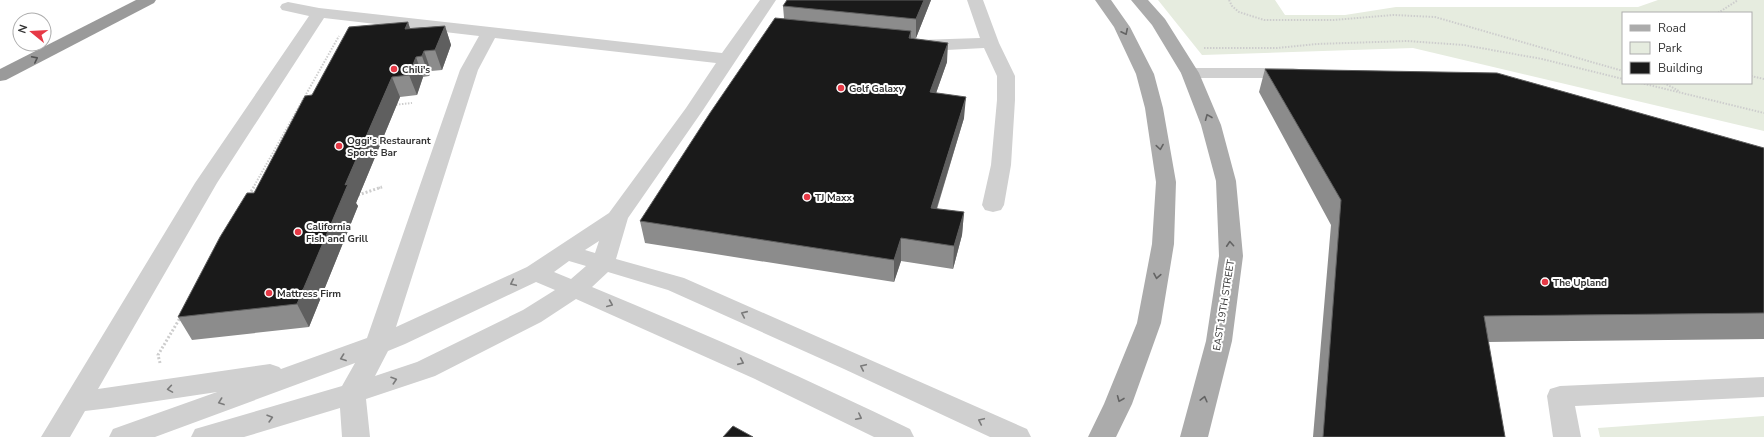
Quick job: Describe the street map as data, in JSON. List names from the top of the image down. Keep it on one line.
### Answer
{"streets":{"main road":["EAST 19TH STREET"]},"places":["Chili's","Golf Galaxy","Oggi's Restaurant Sports Bar","TJ Maxx","California Fish and Grill","The Upland","Mattress Firm"],"legend":["Road","Park","Building"],"north":"left"}
